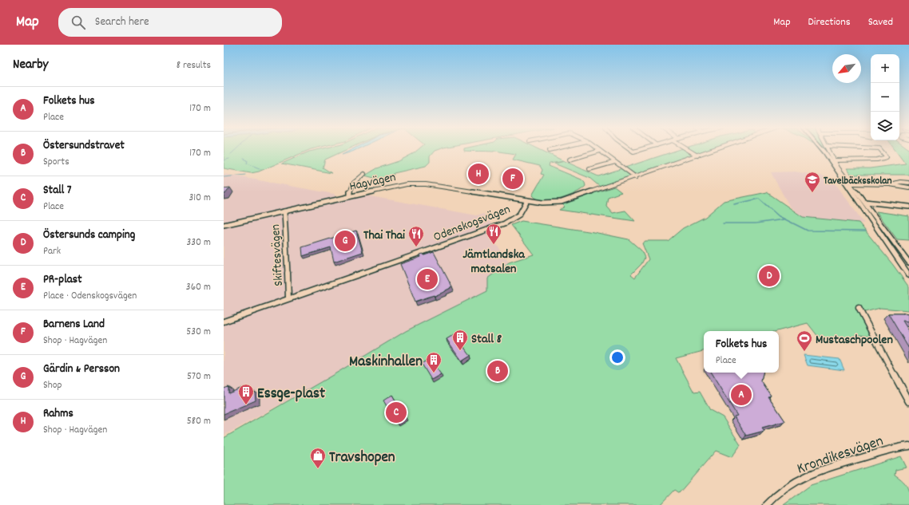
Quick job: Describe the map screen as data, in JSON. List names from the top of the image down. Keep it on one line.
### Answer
{"streets":{"street":["Hagvägen","Odenskogsvägen","Skiftesvägen","Krondikesvägen"]},"crossings":[["Hagvägen","Odenskogsvägen"],["Hagvägen","Skiftesvägen"],["Odenskogsvägen","Skiftesvägen"]],"places":{"school or university":["Tavelbäcksskolan"],"restaurant":["Jämtlandska matsalen","Thai Thai"],"building":["Stall 8","Maskinhallen","Essge-plast"],"sports":["Mustaschpoolen"],"shop":["Travshopen"]},"north":"bottom left","page":{"header":"Map","search":"Search here","nav":["Map","Directions","Saved"],"heading":["Nearby","8 results"],"map_buttons":["+","−"],"list":[{"mark":"A","name":"Folkets hus","note":"Place","value":"170 m"},{"mark":"B","name":"Östersundstravet","note":"Sports","value":"170 m"},{"mark":"C","name":"Stall 7","note":"Place","value":"310 m"},{"mark":"D","name":"Östersunds camping","note":"Park","value":"330 m"},{"mark":"E","name":"PR-plast","note":"Place · Odenskogsvägen","value":"360 m"},{"mark":"F","name":"Barnens Land","note":"Shop · Hagvägen","value":"530 m"},{"mark":"G","name":"Gärdin & Persson","note":"Shop","value":"570 m"},{"mark":"H","name":"Rahms","note":"Shop · Hagvägen","value":"580 m"}],"pins":["H","F","G","D","E","B","A","C"],"popup":["Folkets hus","Place"]}}
